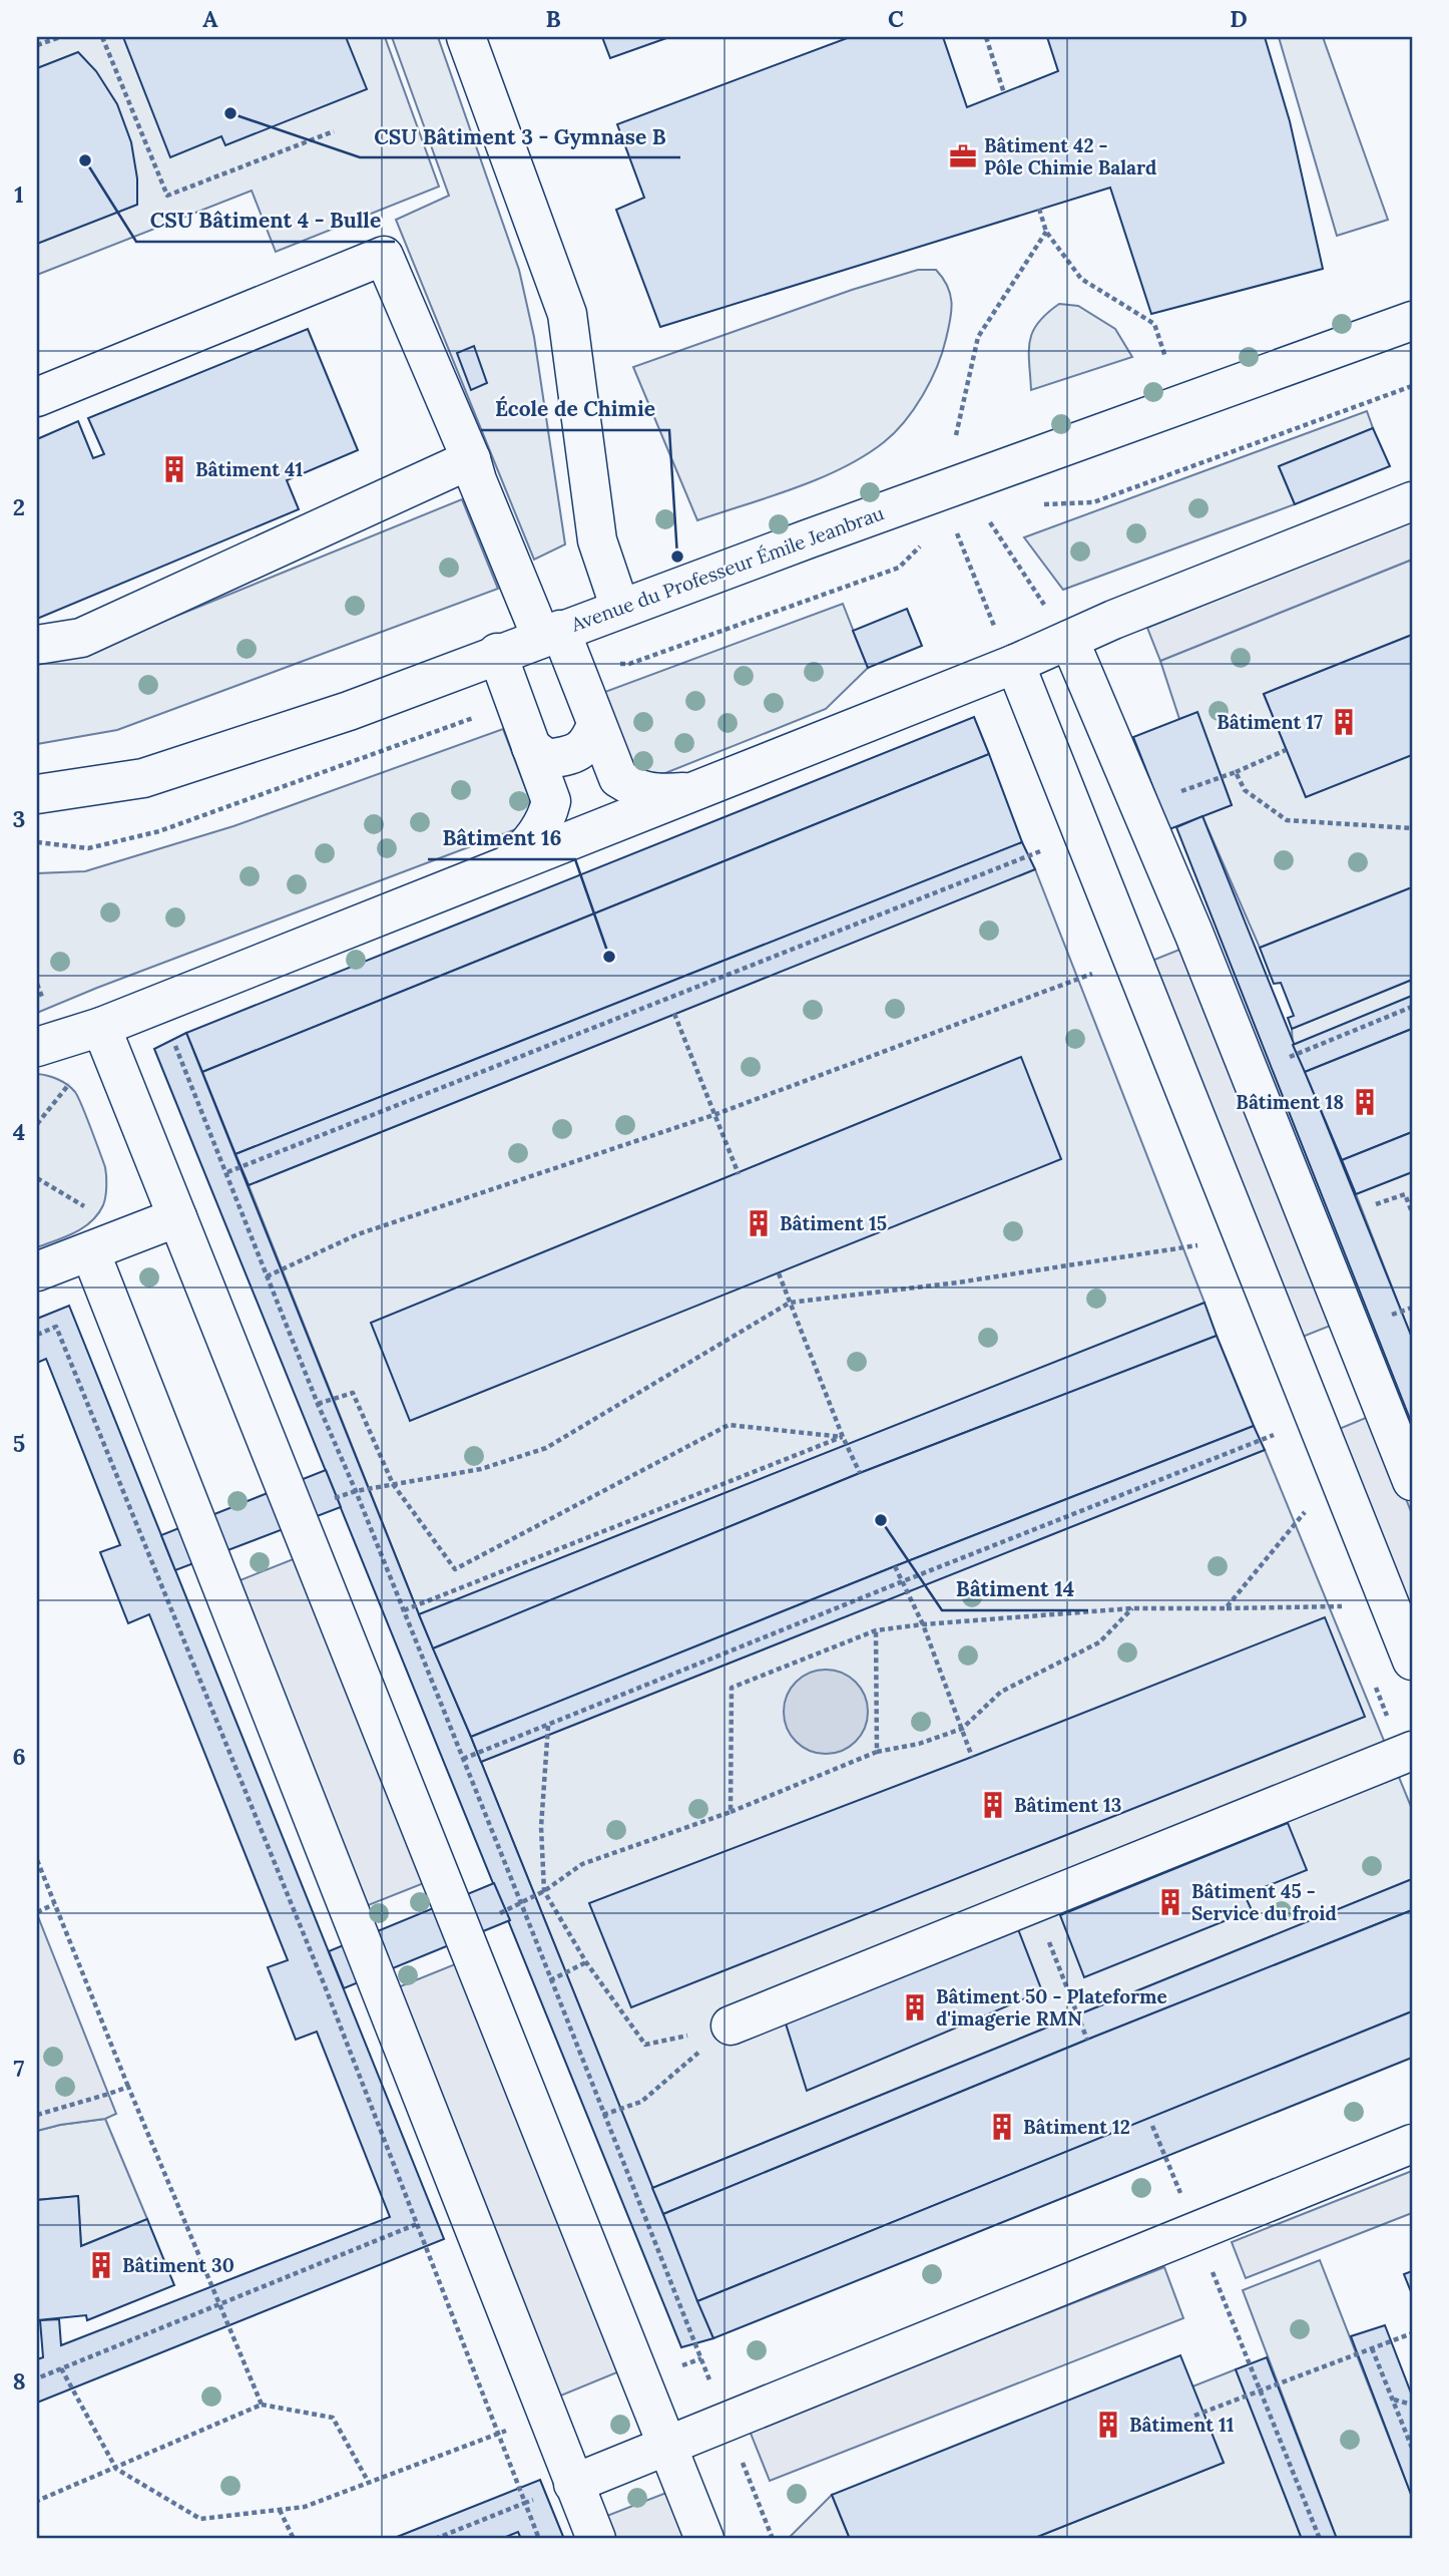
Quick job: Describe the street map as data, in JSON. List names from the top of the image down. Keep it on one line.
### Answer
{"streets":{"street":["Avenue du Professeur Émile Jeanbrau"]},"places":{"other":["CSU Bâtiment 3 - Gymnase B","CSU Bâtiment 4 - Bulle","École de Chimie","Bâtiment 16","Bâtiment 14"],"office":["Bâtiment 42 - Pôle Chimie Balard"],"building":["Bâtiment 41","Bâtiment 17","Bâtiment 18","Bâtiment 15","Bâtiment 13","Bâtiment 45 - Service du froid","Bâtiment 50 - Plateforme d'imagerie RMN","Bâtiment 12","Bâtiment 30","Bâtiment 11"]},"grid":{"columns":["A","B","C","D"],"rows":["1","2","3","4","5","6","7","8"]}}
